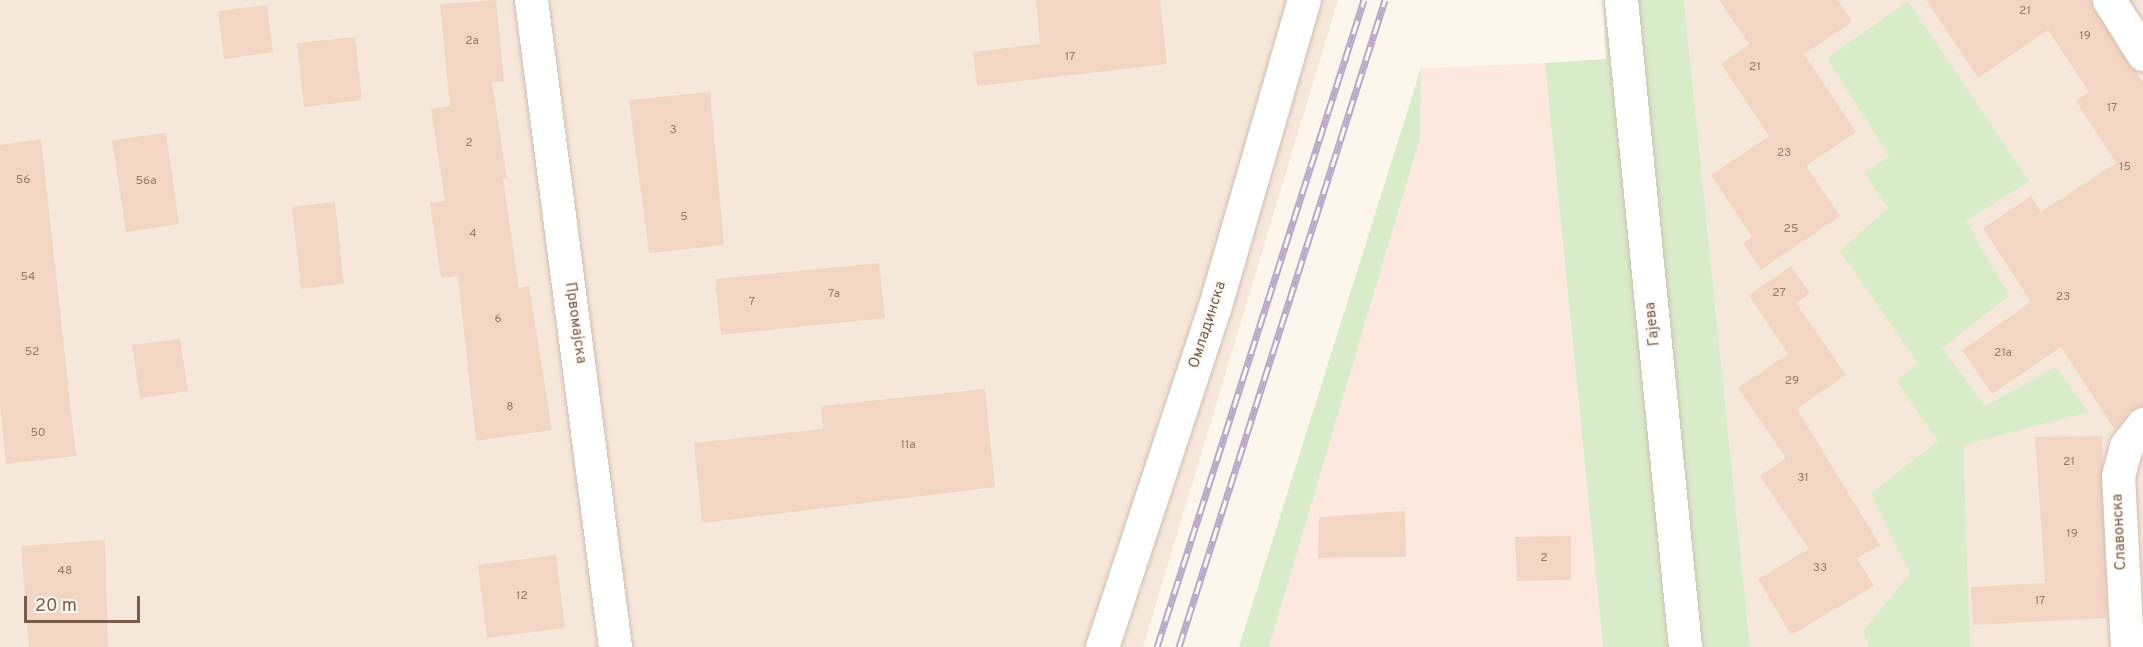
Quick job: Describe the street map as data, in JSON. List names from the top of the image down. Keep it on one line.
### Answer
{"streets":{"street":["Првомајска","Гајева","Омладинска","Славонска"]},"house_numbers":["21","19","2a","17","21","17","3","2","23","15","56","56a","5","25","4","54","27","7a","23","7","6","52","21a","29","8","50","11a","21","31","19","2","33","48","12","17"],"scale_bar":"20 m"}
